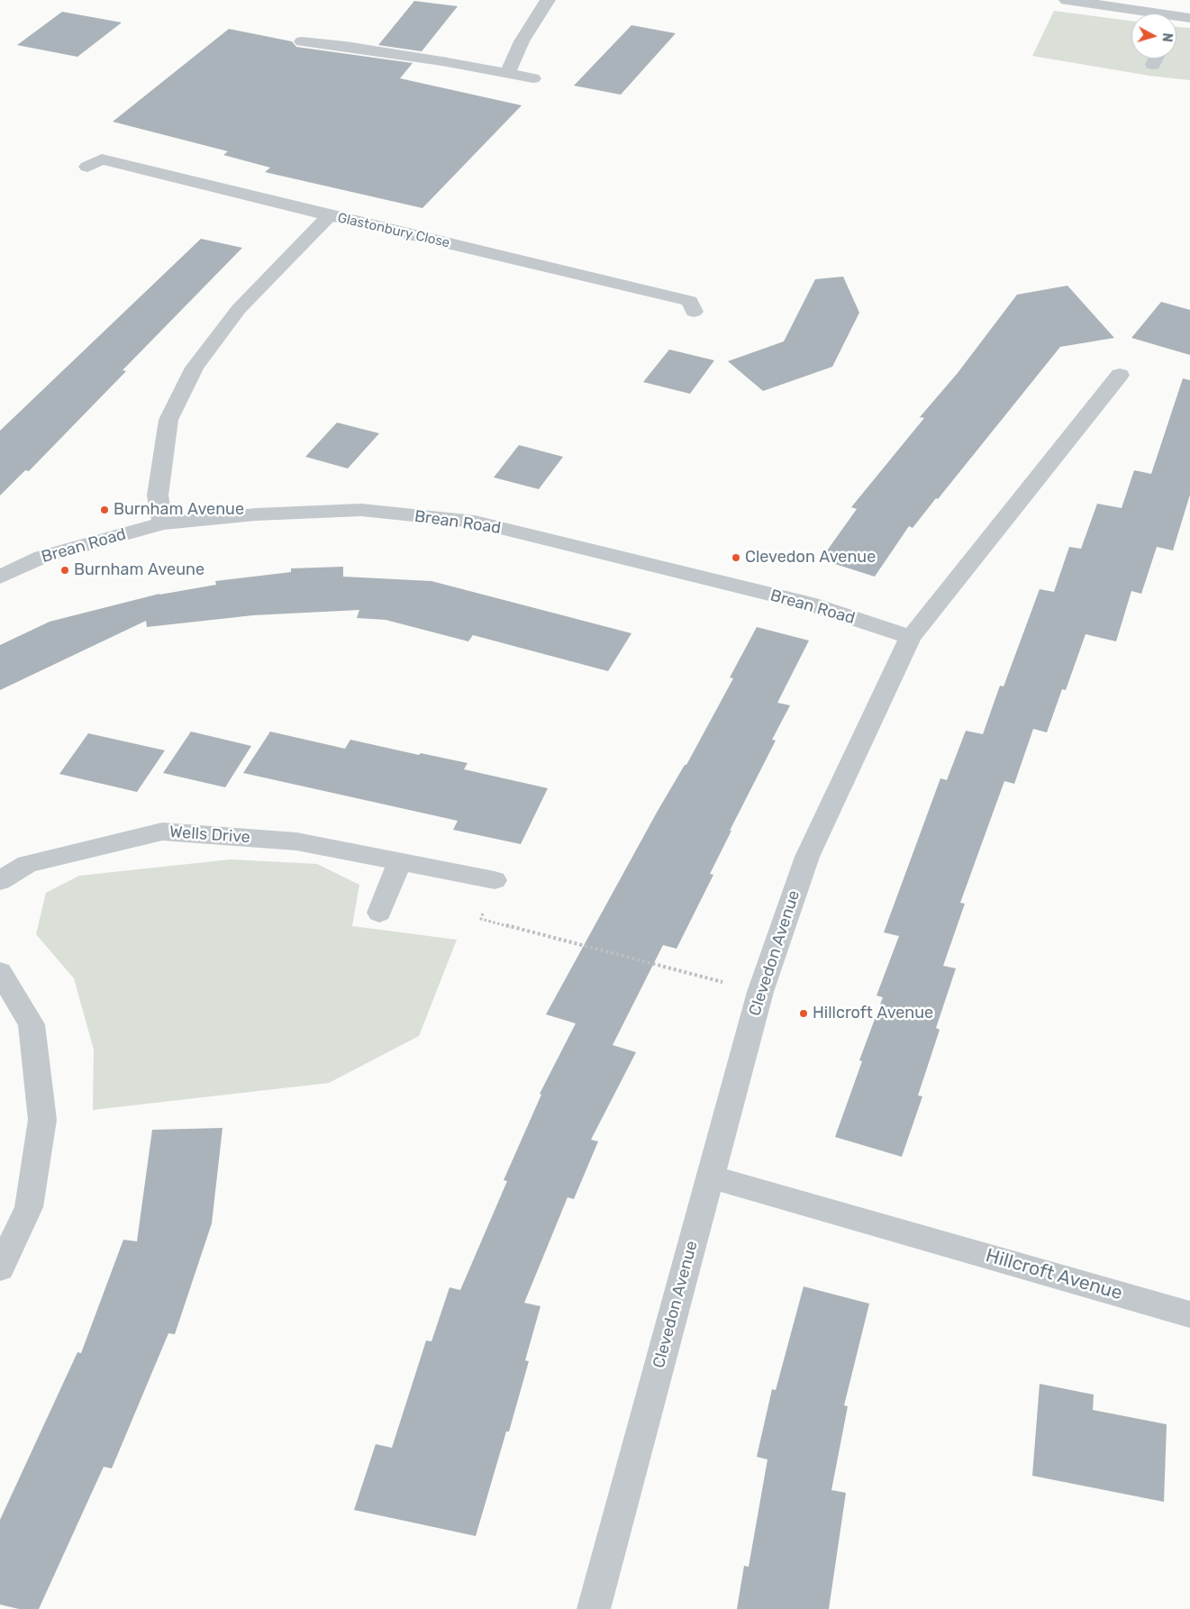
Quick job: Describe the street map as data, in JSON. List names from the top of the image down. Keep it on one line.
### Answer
{"streets":{"street":["Glastonbury Close","Brean Road","Wells Drive","Clevedon Avenue","Hillcroft Avenue"]},"crossings":[["Brean Road","Clevedon Avenue"],["Clevedon Avenue","Hillcroft Avenue"]],"places":["Burnham Avenue","Clevedon Avenue","Burnham Aveune","Hillcroft Avenue"],"north":"right"}
